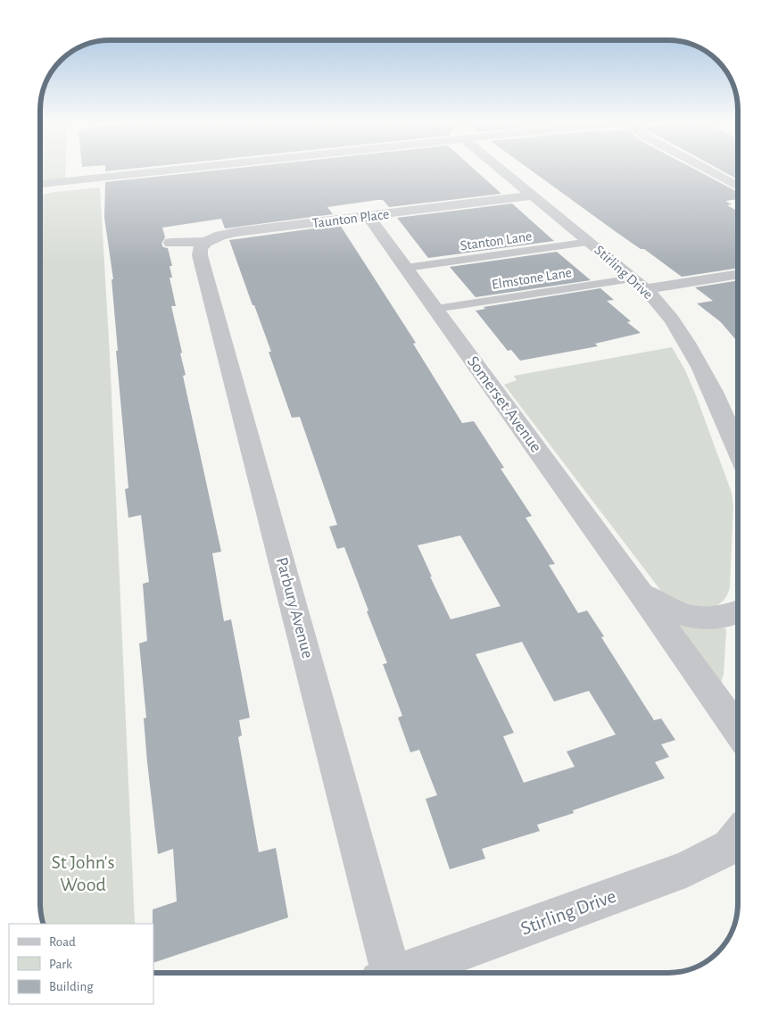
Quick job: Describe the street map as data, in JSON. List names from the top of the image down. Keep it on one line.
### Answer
{"streets":{"street":["Taunton Place","Stirling Drive","Somerset Avenue","Parbury Avenue"],"lane":["Stanton Lane","Elmstone Lane"]},"crossings":[["Taunton Place","Stirling Drive"],["Taunton Place","Somerset Avenue"],["Taunton Place","Parbury Avenue"],["Stanton Lane","Stirling Drive"],["Stanton Lane","Somerset Avenue"],["Stirling Drive","Elmstone Lane"],["Elmstone Lane","Somerset Avenue"]],"parks":["St John's Wood"],"legend":["Road","Park","Building"]}
